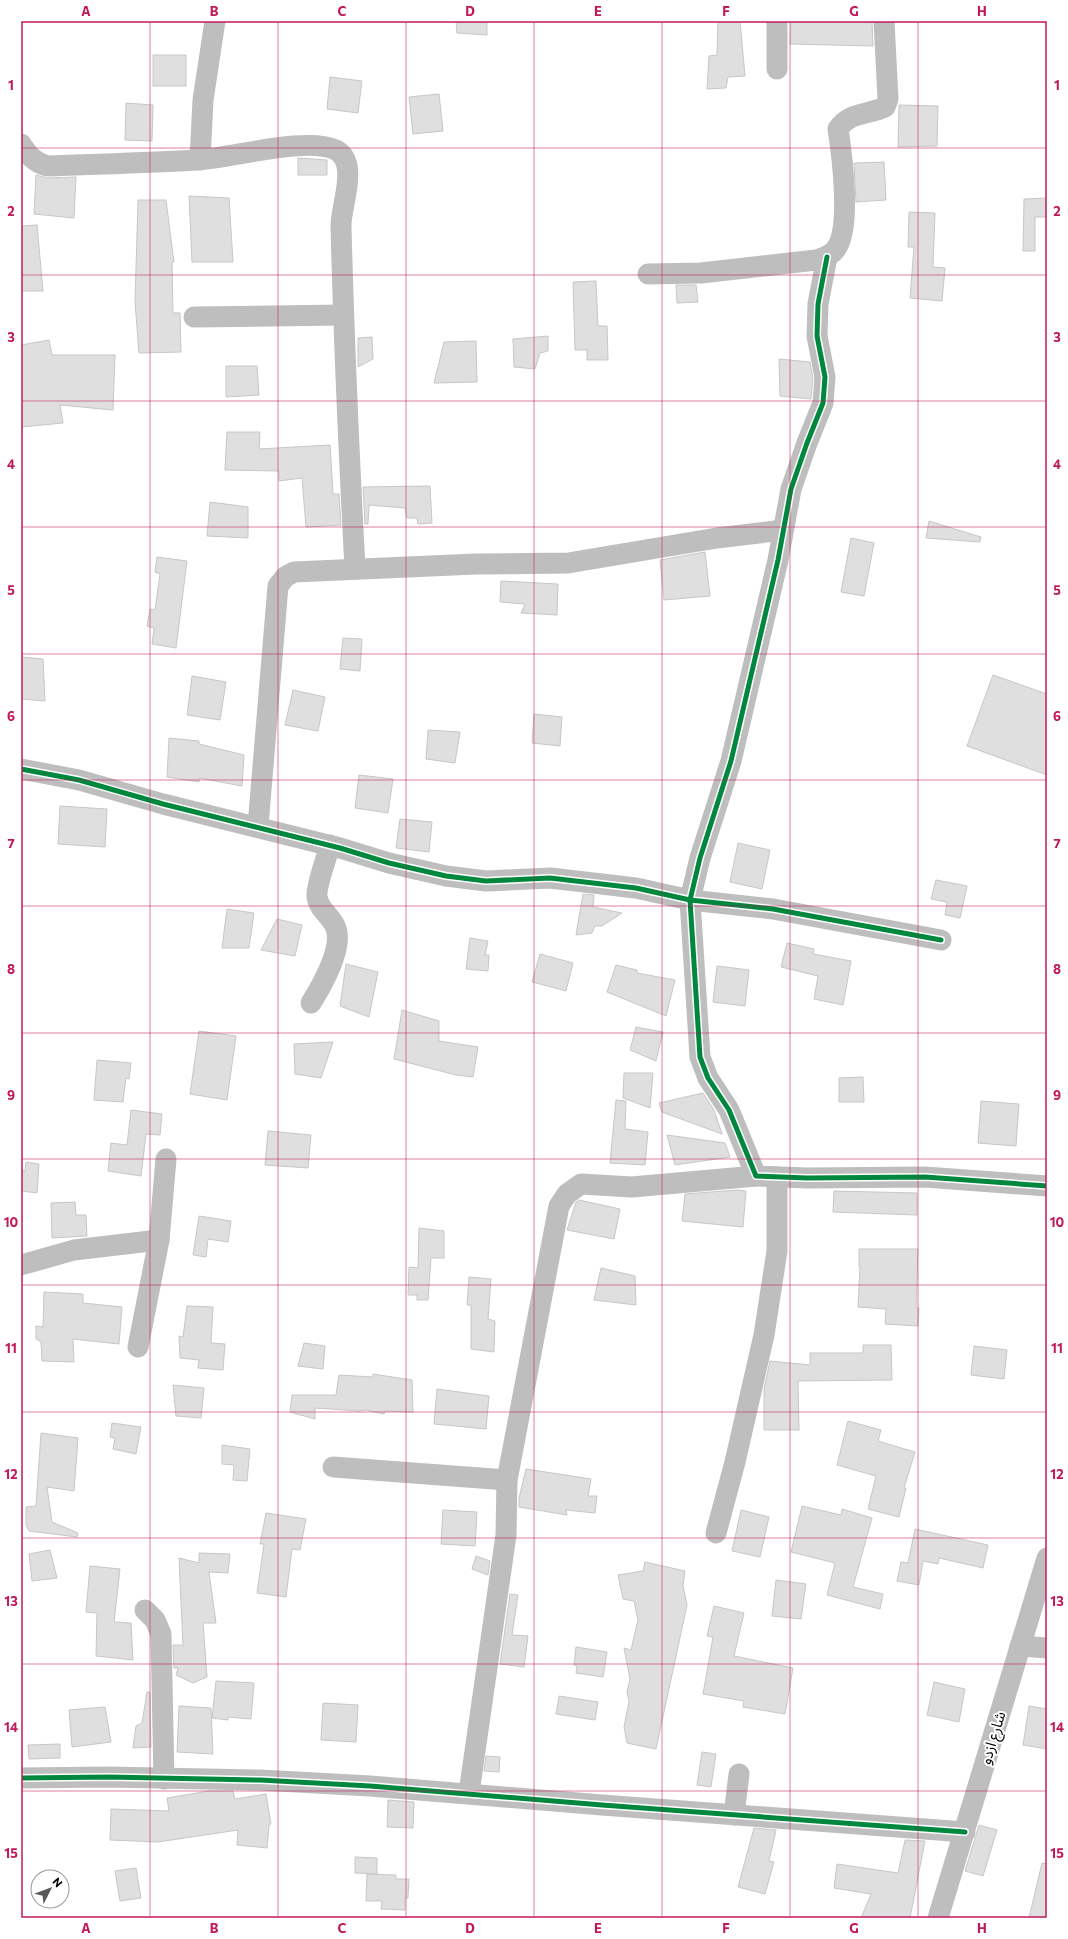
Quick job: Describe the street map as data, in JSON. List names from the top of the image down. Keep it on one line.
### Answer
{"streets":{"street":["شارع ازدو"]},"north":"top right","grid":{"columns":["A","B","C","D","E","F","G","H"],"rows":["1","2","3","4","5","6","7","8","9","10","11","12","13","14","15"]}}
